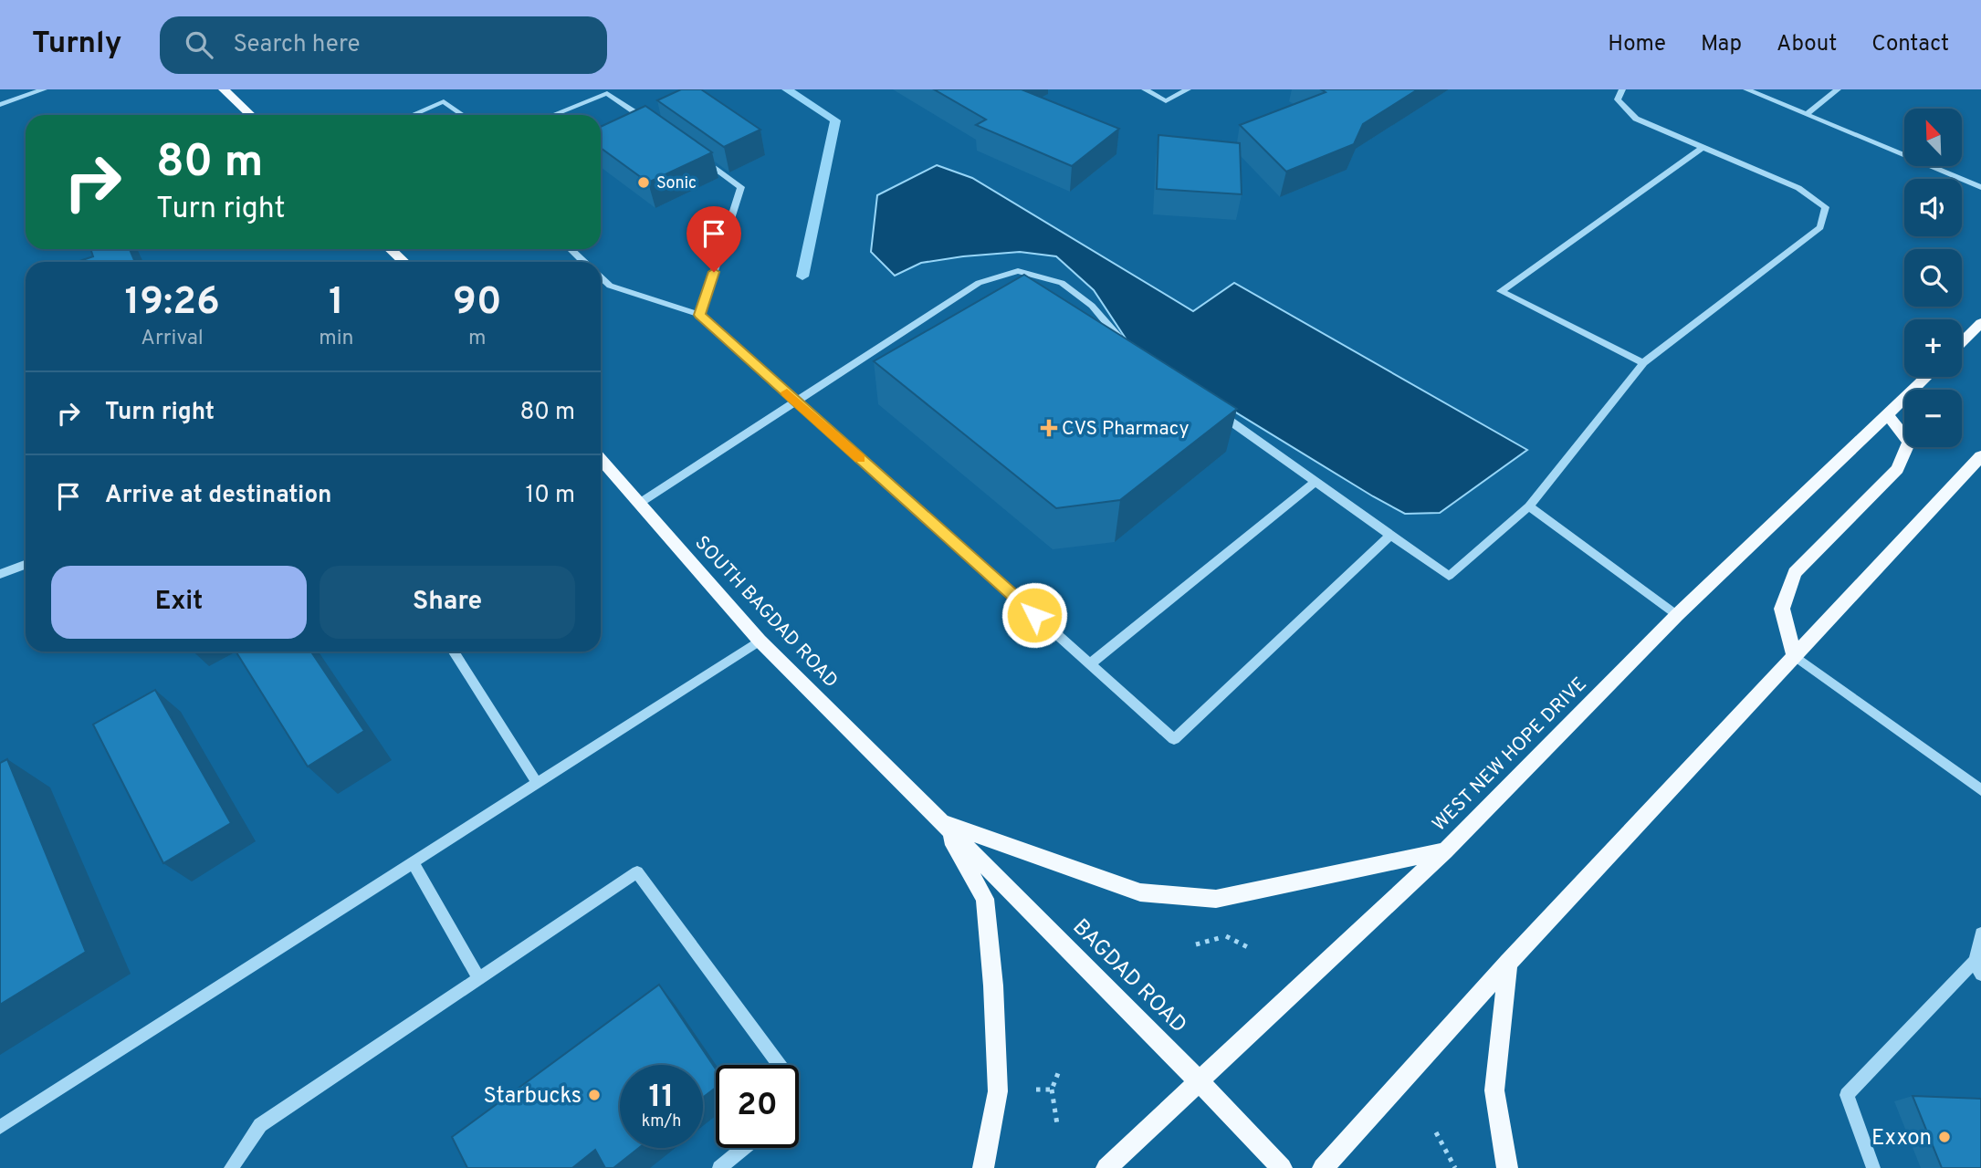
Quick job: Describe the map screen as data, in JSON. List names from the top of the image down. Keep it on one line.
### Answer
{"streets":{"main road":["SOUTH BAGDAD ROAD","WEST NEW HOPE DRIVE","BAGDAD ROAD"]},"crossings":[["SOUTH BAGDAD ROAD","BAGDAD ROAD"],["WEST NEW HOPE DRIVE","BAGDAD ROAD"]],"places":{"other":["Sonic","Starbucks","Exxon"],"health":["CVS Pharmacy"]},"north":"top left","page":{"header":"Turnly","search":"Search here","nav":["Home","Map","About","Contact"],"map_buttons":["+","−"],"turn":["80 m","Turn right"],"eta":["19:26","Arrival","1","min","90","m"],"list":[{"name":"Turn right","value":"80 m"},{"name":"Arrive at destination","value":"10 m"}],"buttons":["Exit","Share"],"speed":"11 km/h","limit":"20"}}
